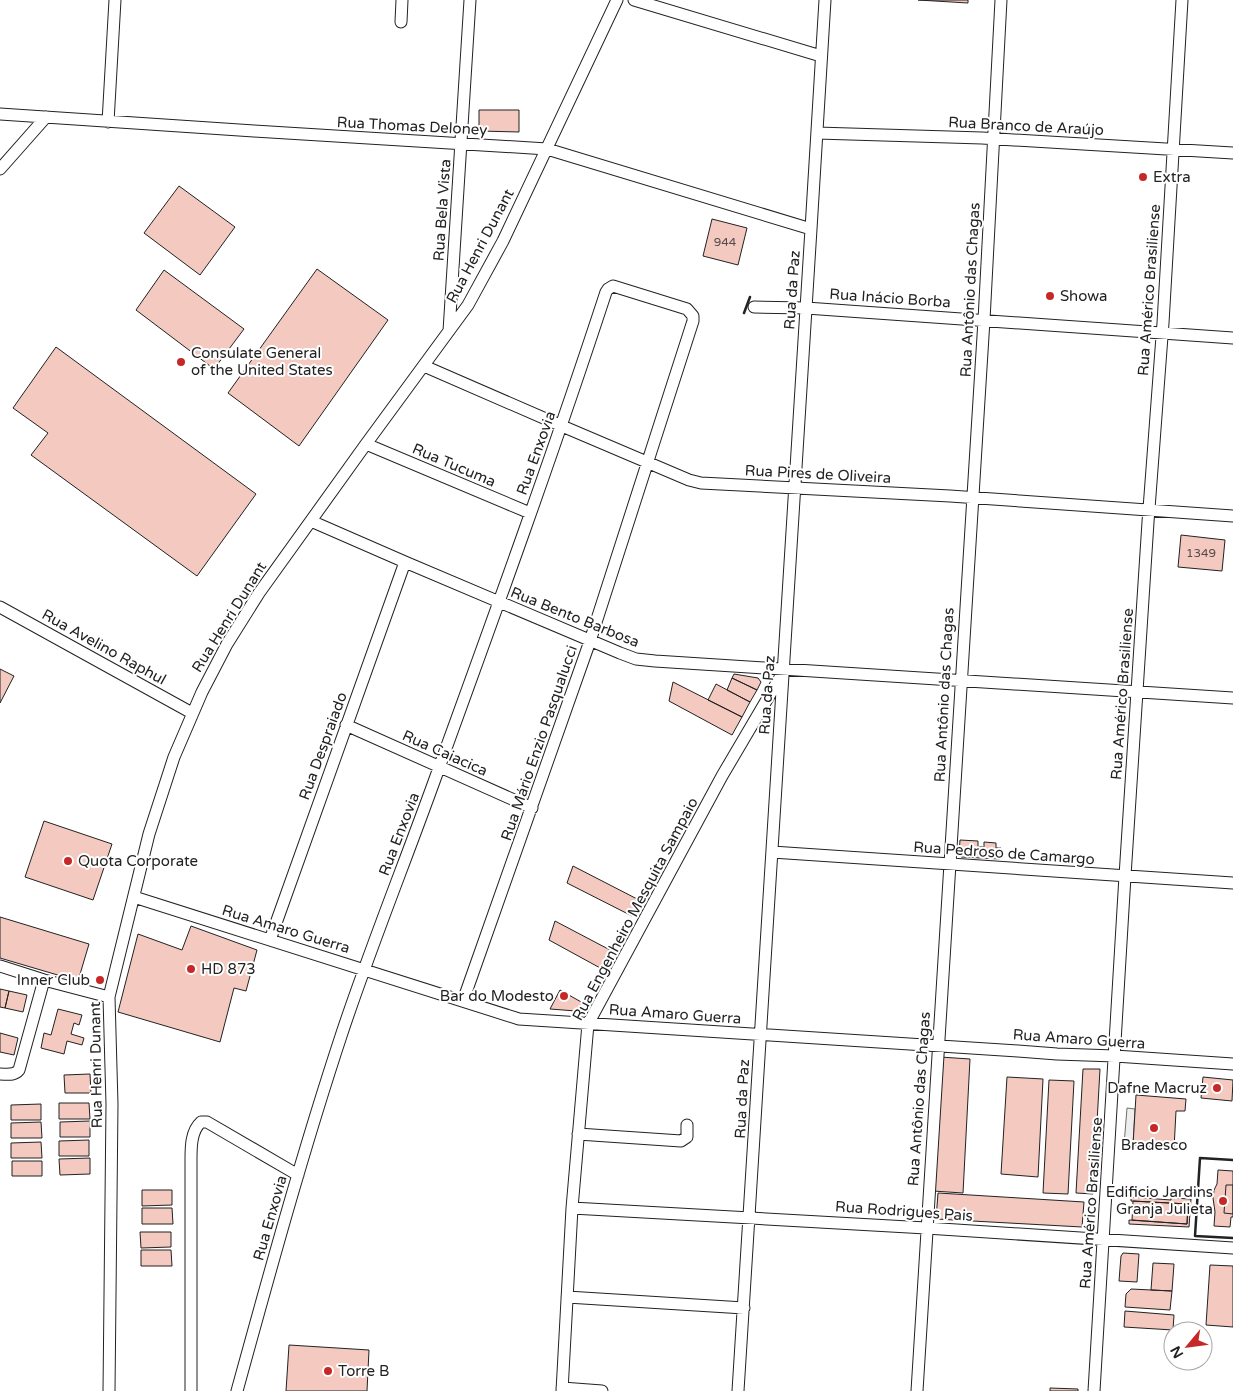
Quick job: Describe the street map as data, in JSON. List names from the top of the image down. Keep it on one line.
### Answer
{"streets":{"street":["Rua Thomas Deloney","Rua Branco de Araújo","Rua Bela Vista","Rua Henri Dunant","Rua da Paz","Rua Antônio das Chagas","Rua Américo Brasiliense","Rua Inácio Borba","Rua Enxovia","Rua Tucuma","Rua Pires de Oliveira","Rua Bento Barbosa","Rua Avelino Raphul","Rua Mário Enzio Pasqualucci","Rua Despraiado","Rua Caiacica","Rua Pedroso de Camargo","Rua Engenheiro Mesquita Sampaio","Rua Amaro Guerra","Rua Rodrigues Pais"]},"crossings":[["Rua Thomas Deloney","Rua Bela Vista"],["Rua Thomas Deloney","Rua Henri Dunant"],["Rua Thomas Deloney","Rua da Paz"],["Rua Branco de Araújo","Rua da Paz"],["Rua Branco de Araújo","Rua Antônio das Chagas"],["Rua Branco de Araújo","Rua Américo Brasiliense"],["Rua Bela Vista","Rua Henri Dunant"],["Rua Henri Dunant","Rua Tucuma"],["Rua Henri Dunant","Rua Pires de Oliveira"],["Rua Henri Dunant","Rua Bento Barbosa"],["Rua Henri Dunant","Rua Avelino Raphul"],["Rua Henri Dunant","Rua Amaro Guerra"],["Rua da Paz","Rua Inácio Borba"],["Rua da Paz","Rua Pires de Oliveira"],["Rua da Paz","Rua Bento Barbosa"],["Rua da Paz","Rua Pedroso de Camargo"],["Rua da Paz","Rua Engenheiro Mesquita Sampaio"],["Rua da Paz","Rua Amaro Guerra"],["Rua da Paz","Rua Rodrigues Pais"],["Rua Antônio das Chagas","Rua Inácio Borba"],["Rua Antônio das Chagas","Rua Pires de Oliveira"],["Rua Antônio das Chagas","Rua Bento Barbosa"],["Rua Antônio das Chagas","Rua Pedroso de Camargo"],["Rua Antônio das Chagas","Rua Amaro Guerra"],["Rua Antônio das Chagas","Rua Rodrigues Pais"],["Rua Américo Brasiliense","Rua Inácio Borba"],["Rua Américo Brasiliense","Rua Pires de Oliveira"],["Rua Américo Brasiliense","Rua Bento Barbosa"],["Rua Américo Brasiliense","Rua Pedroso de Camargo"],["Rua Américo Brasiliense","Rua Amaro Guerra"],["Rua Américo Brasiliense","Rua Rodrigues Pais"],["Rua Enxovia","Rua Tucuma"],["Rua Enxovia","Rua Pires de Oliveira"],["Rua Enxovia","Rua Bento Barbosa"],["Rua Enxovia","Rua Mário Enzio Pasqualucci"],["Rua Enxovia","Rua Caiacica"],["Rua Enxovia","Rua Amaro Guerra"],["Rua Pires de Oliveira","Rua Mário Enzio Pasqualucci"],["Rua Bento Barbosa","Rua Mário Enzio Pasqualucci"],["Rua Bento Barbosa","Rua Despraiado"],["Rua Bento Barbosa","Rua Engenheiro Mesquita Sampaio"],["Rua Mário Enzio Pasqualucci","Rua Caiacica"],["Rua Mário Enzio Pasqualucci","Rua Amaro Guerra"],["Rua Despraiado","Rua Caiacica"],["Rua Despraiado","Rua Amaro Guerra"],["Rua Engenheiro Mesquita Sampaio","Rua Amaro Guerra"],["Rua Engenheiro Mesquita Sampaio","Rua Rodrigues Pais"]],"places":["Extra","Showa","Consulate General of the United States","Quota Corporate","HD 873","Inner Club","Bar do Modesto","Dafne Macruz","Bradesco","Edificio Jardins Granja Julieta","Torre B"],"house_numbers":["944","1349"],"north":"bottom left"}
